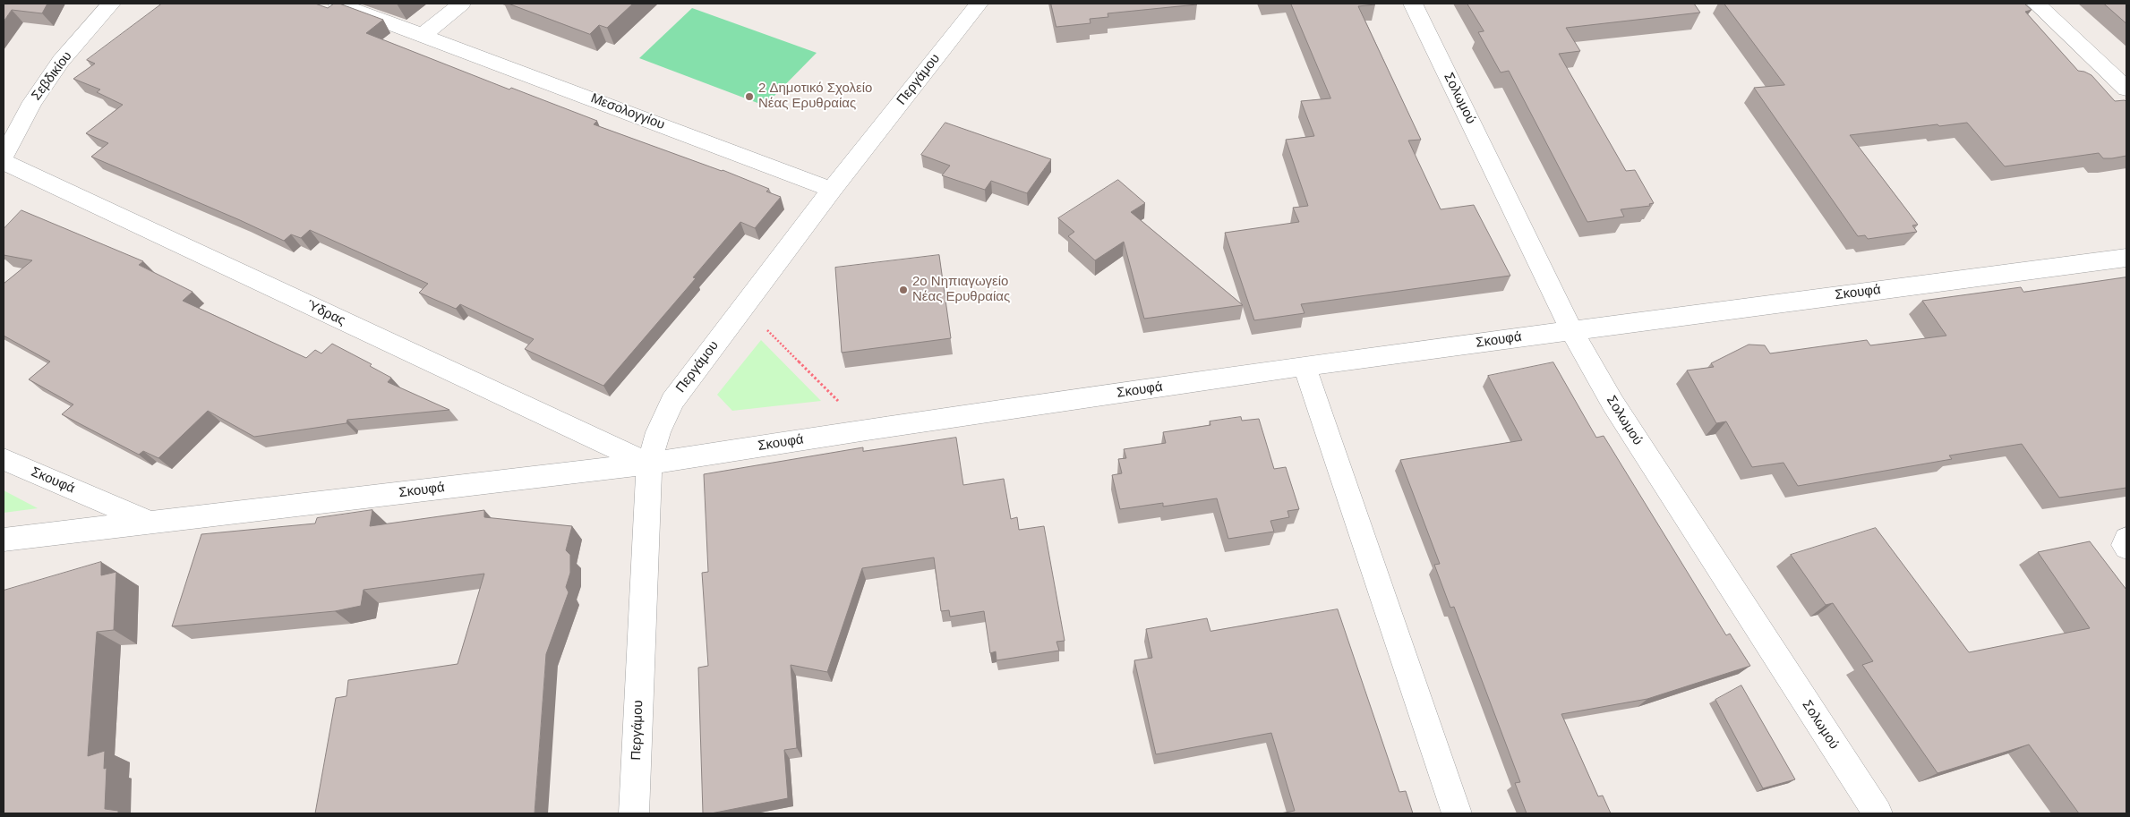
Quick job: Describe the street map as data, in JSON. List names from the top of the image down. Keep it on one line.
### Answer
{"streets":{"street":["Σεβδικίου","Περγάμου","Σολωμού","Μεσολογγίου","Σκουφά","Ύδρας"]},"crossings":[["Περγάμου","Μεσολογγίου"],["Περγάμου","Σκουφά"],["Περγάμου","Ύδρας"],["Σολωμού","Σκουφά"],["Σκουφά","Ύδρας"]],"places":["2 Δημοτικό Σχολείο Νέας Ερυθραίας","2ο Νηπιαγωγείο Νέας Ερυθραίας"]}
